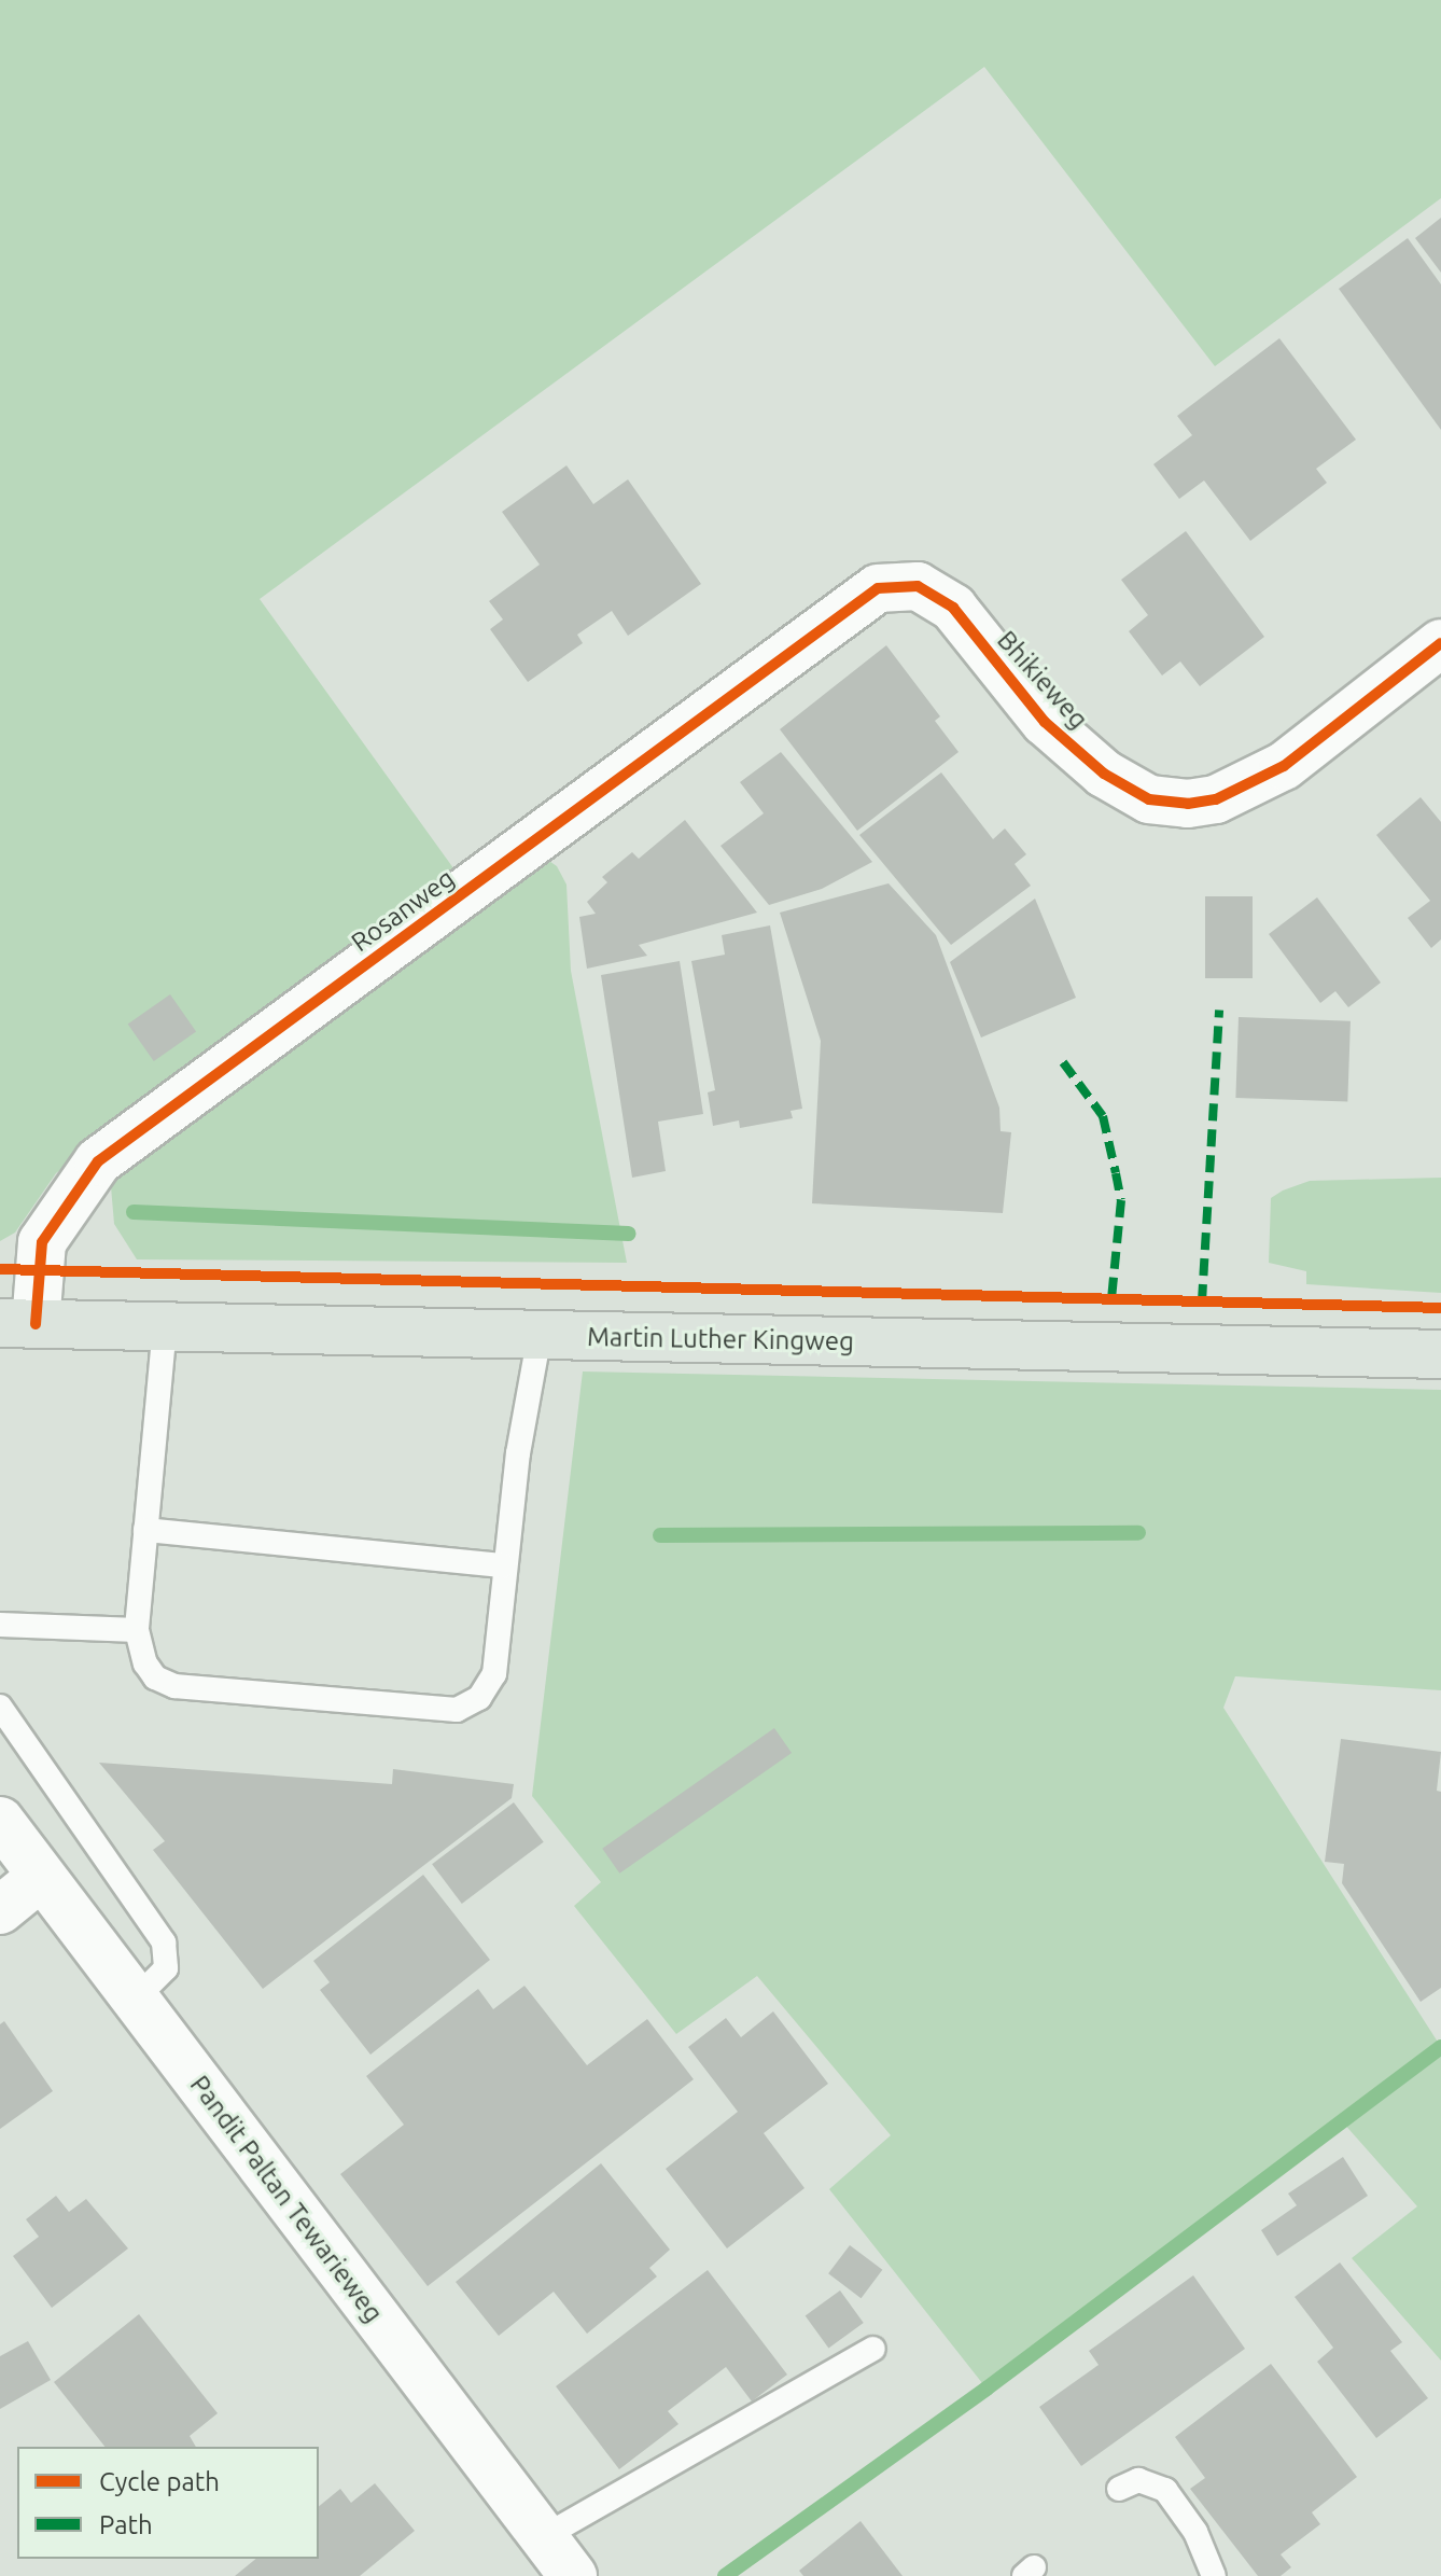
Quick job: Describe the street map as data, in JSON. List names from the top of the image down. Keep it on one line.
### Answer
{"streets":{"main road":["Martin Luther Kingweg"],"street":["Bhikieweg","Rosanweg","Pandit Paltan Tewarieweg"]},"crossings":[["Bhikieweg","Rosanweg"],["Rosanweg","Martin Luther Kingweg"]],"legend":["Cycle path","Path"]}
